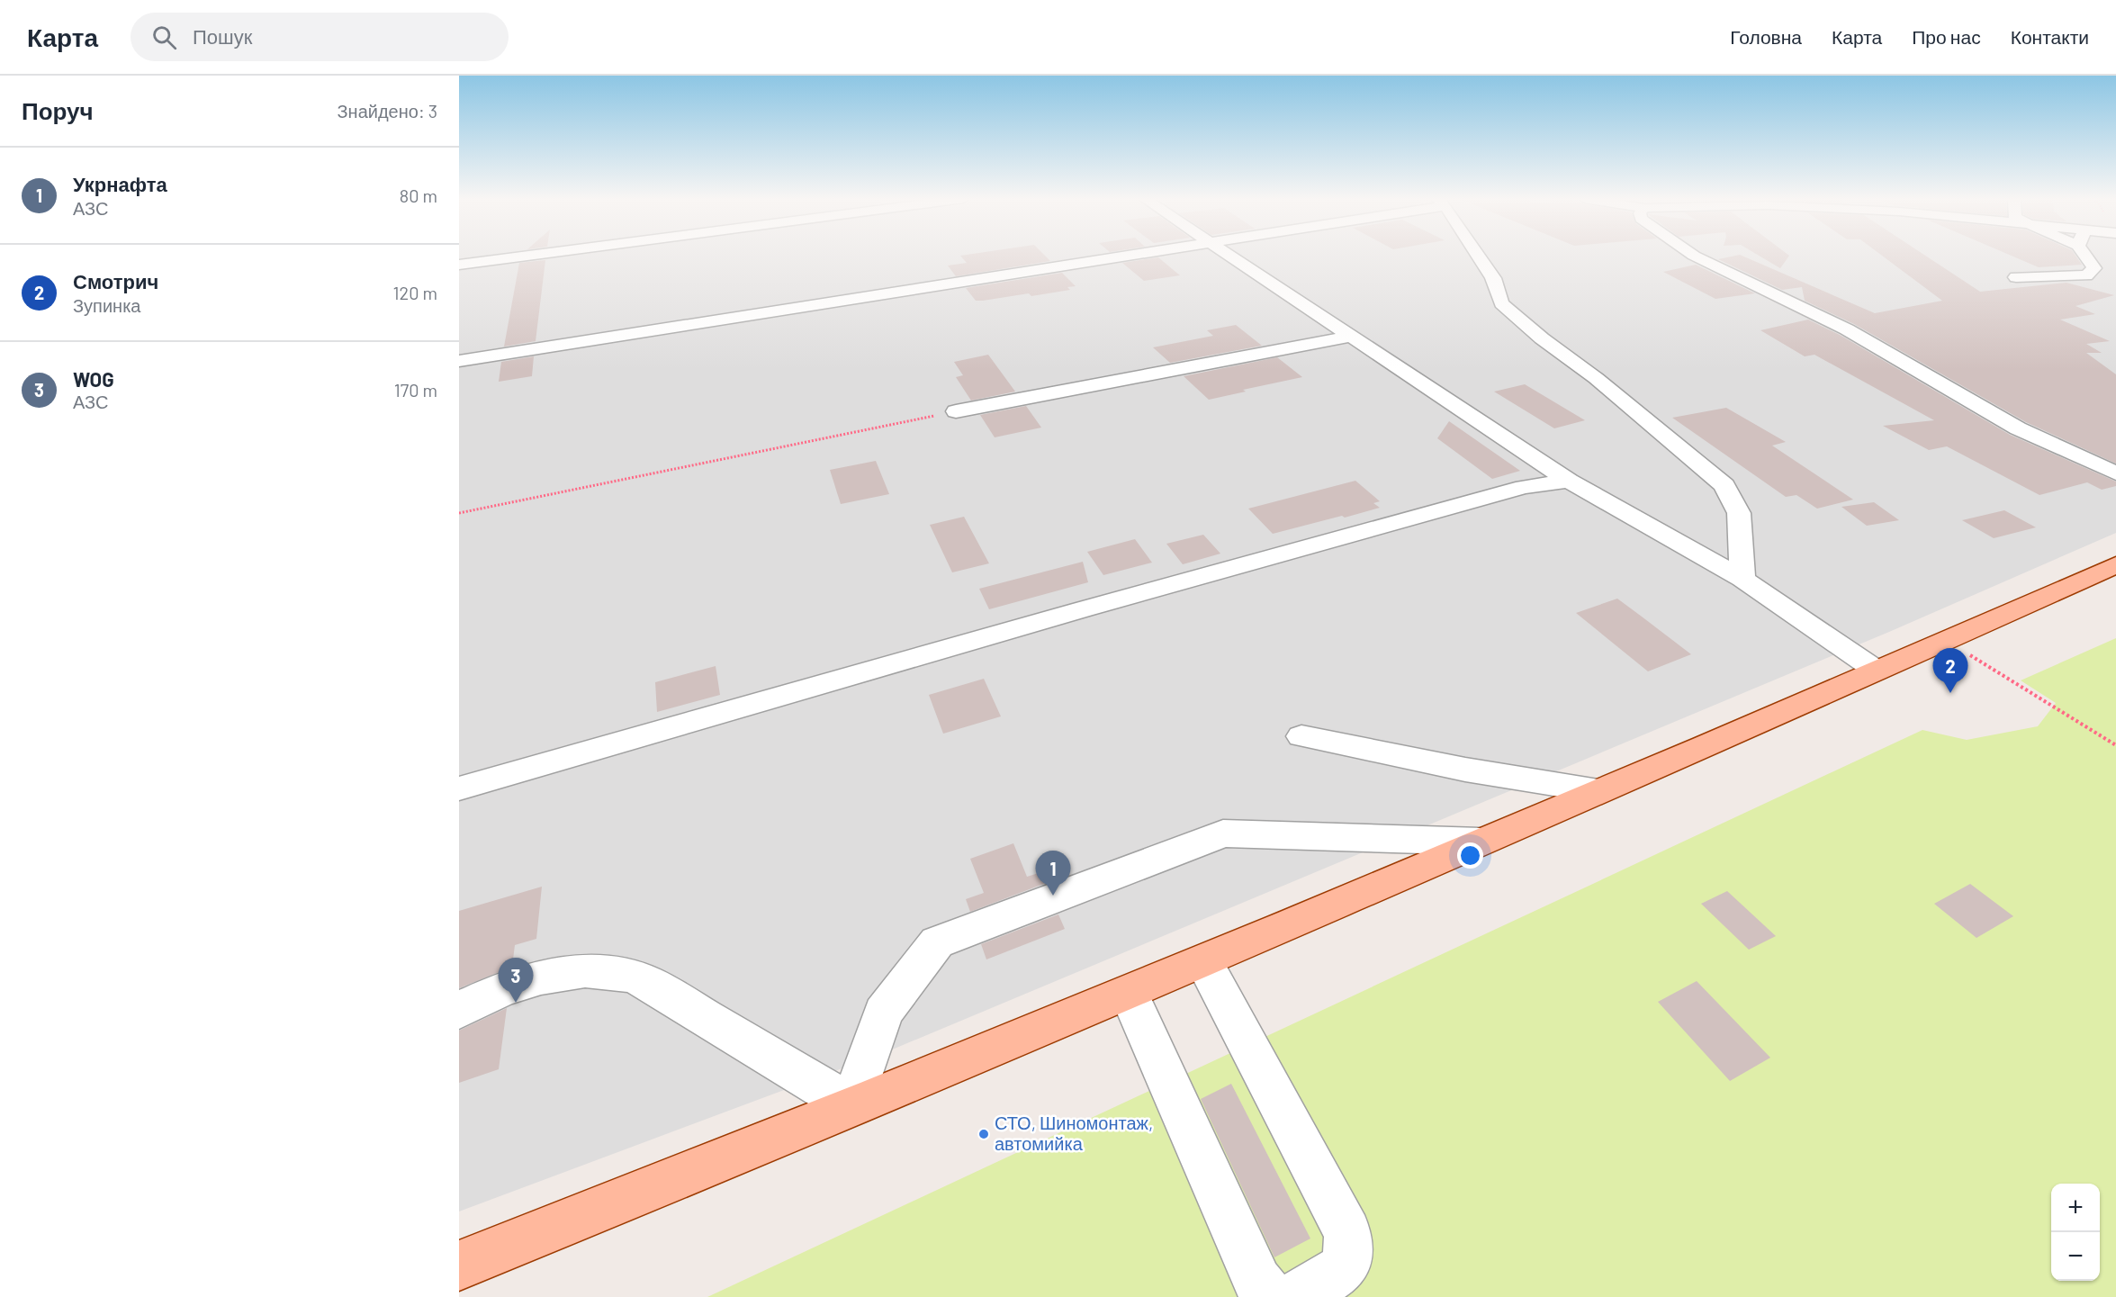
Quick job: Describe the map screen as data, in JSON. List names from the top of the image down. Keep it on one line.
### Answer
{"places":["СТО, Шиномонтаж, автомийка"],"page":{"header":"Карта","search":"Пошук","nav":["Головна","Карта","Про нас","Контакти"],"heading":["Поруч","Знайдено: 3"],"list":[{"mark":"1","name":"Укрнафта","note":"АЗС","value":"80 m"},{"mark":"2","name":"Смотрич","note":"Зупинка","value":"120 m"},{"mark":"3","name":"WOG","note":"АЗС","value":"170 m"}],"pins":["2","1","3"],"map_buttons":["+","−"]}}
